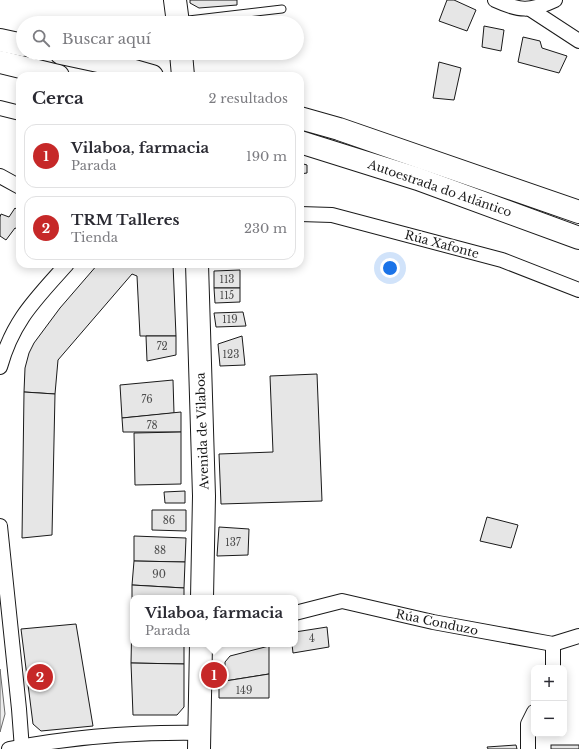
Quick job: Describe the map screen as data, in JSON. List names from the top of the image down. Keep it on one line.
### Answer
{"streets":{"highway":["Autoestrada do Atlántico","Avenida de Vilaboa"],"street":["Rúa Xafonte","Rúa Conduzo"]},"house_numbers":["113","115","119","72","123","76","78","86","137","88","90","4","149"],"page":{"search":"Buscar aquí","heading":["Cerca","2 resultados"],"list":[{"mark":"1","name":"Vilaboa, farmacia","note":"Parada","value":"190 m"},{"mark":"2","name":"TRM Talleres","note":"Tienda","value":"230 m"}],"popup":["Vilaboa, farmacia","Parada"],"pins":["1","2"],"map_buttons":["+","−"]}}
